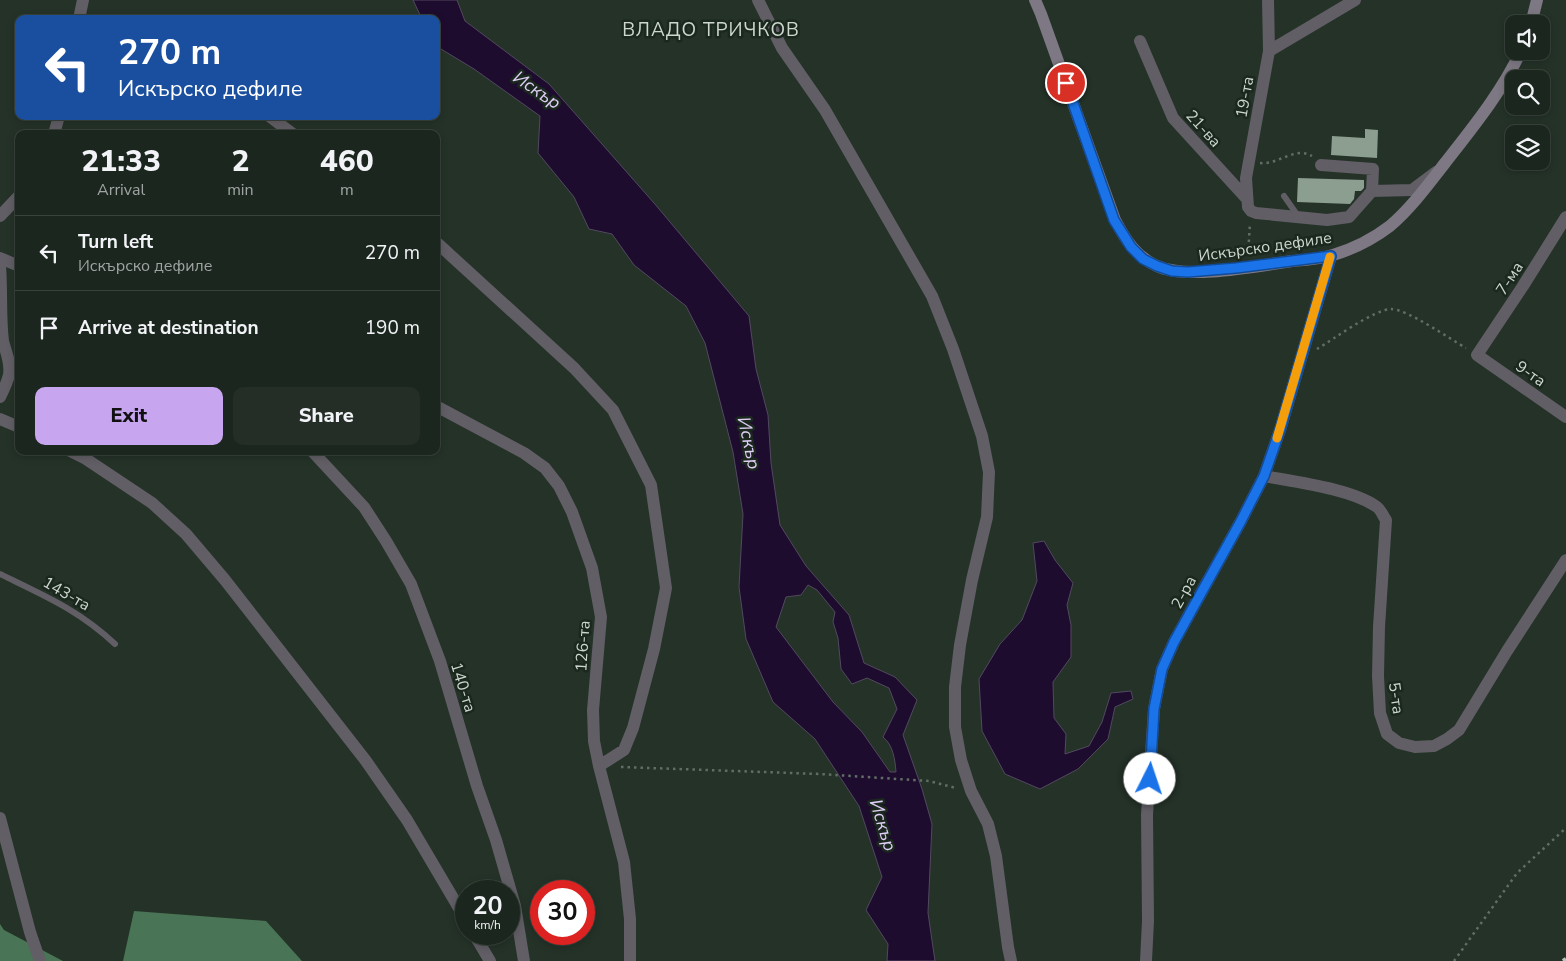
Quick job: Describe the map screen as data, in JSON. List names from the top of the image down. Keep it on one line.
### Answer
{"streets":{"main road":["Искърско дефиле"],"street":["19-та","21-ва","7-ма","9-та","2-ра","126-та","140-та","5-та"],"lane":["143-та"]},"crossings":[["19-та","21-ва"],["Искърско дефиле","2-ра"],["7-ма","9-та"],["2-ра","5-та"]],"districts":["ВЛАДО ТРИЧКОВ"],"water":["Искър"],"page":{"turn":["270 m","Искърско дефиле"],"eta":["21:33","Arrival","2","min","460","m"],"list":[{"name":"Turn left","note":"Искърско дефиле","value":"270 m"},{"name":"Arrive at destination","value":"190 m"}],"buttons":["Exit","Share"],"speed":"20 km/h","limit":"30"}}
